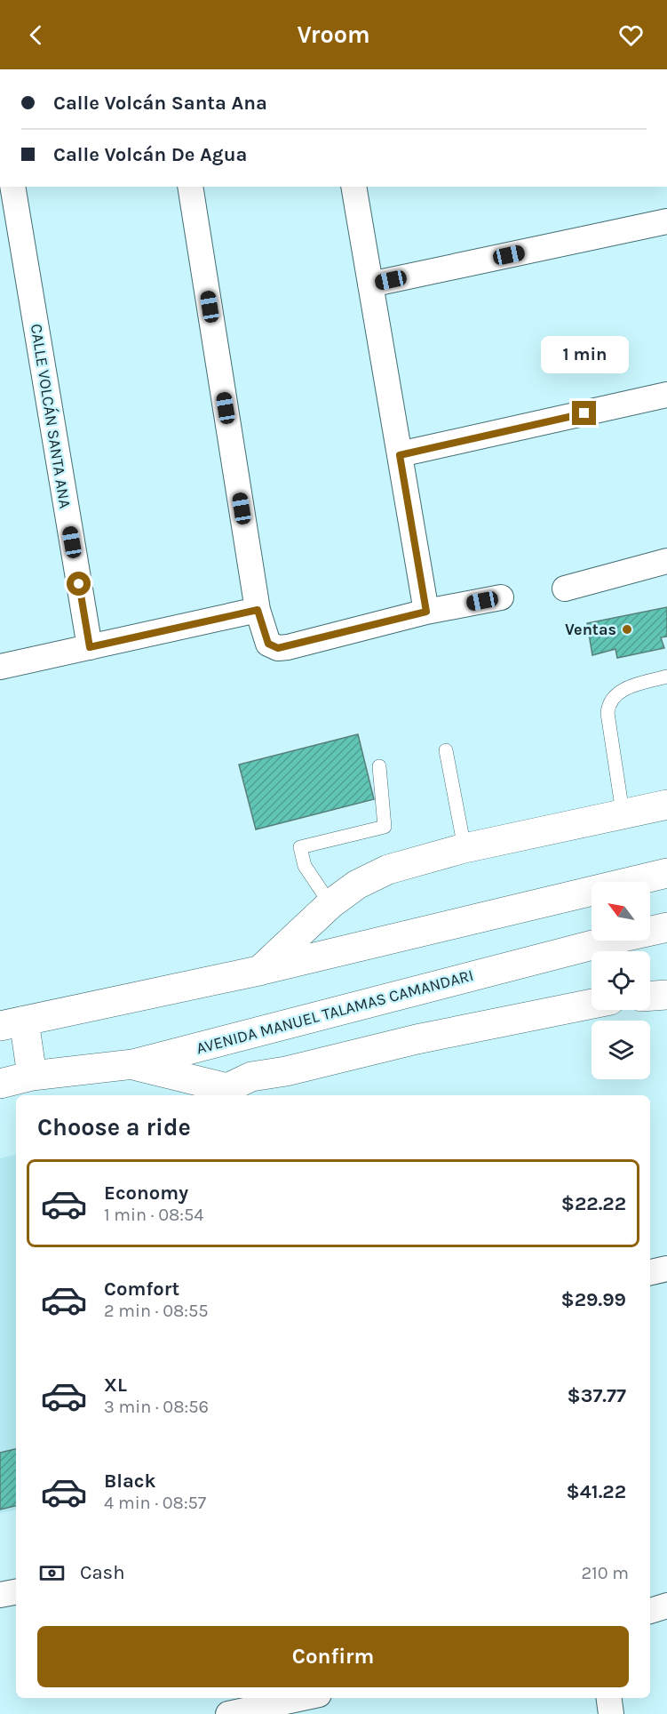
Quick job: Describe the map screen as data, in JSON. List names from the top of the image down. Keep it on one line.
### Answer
{"streets":{"main road":["AVENIDA MANUEL TALAMAS CAMANDARI"],"street":["CALLE VOLCÁN SANTA ANA"]},"places":["Ventas"],"north":"top left","page":{"header":"Vroom","banner":["Calle Volcán Santa Ana","Calle Volcán De Agua"],"bubble":"1 min","heading":"Choose a ride","list":[{"name":"Economy","note":"1 min · 08:54","value":"$22.22"},{"name":"Comfort","note":"2 min · 08:55","value":"$29.99"},{"name":"XL","note":"3 min · 08:56","value":"$37.77"},{"name":"Black","note":"4 min · 08:57","value":"$41.22"}],"pay":["Cash","210 m"],"buttons":"Confirm"}}
